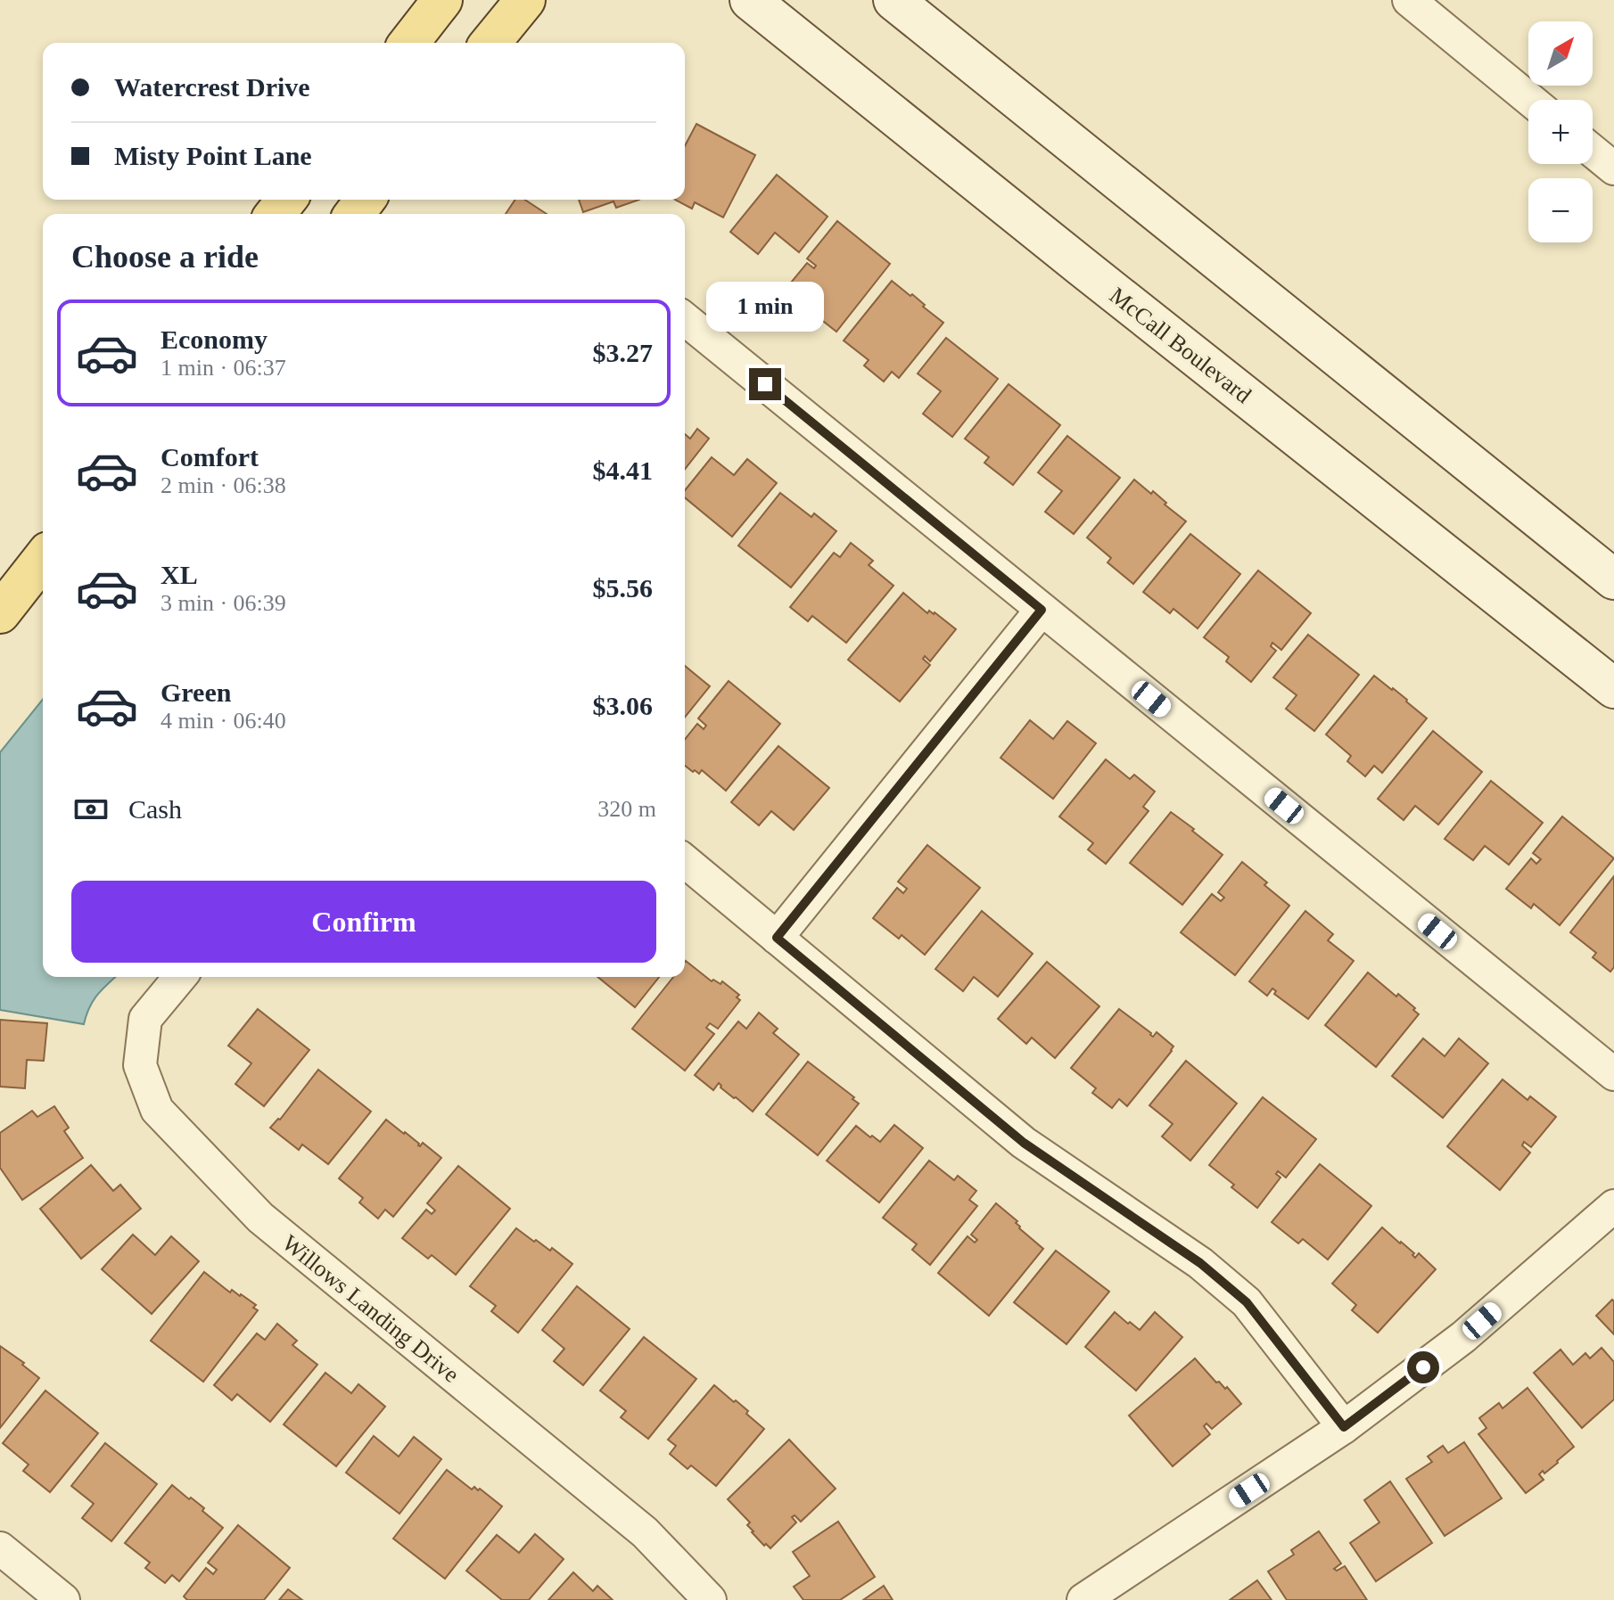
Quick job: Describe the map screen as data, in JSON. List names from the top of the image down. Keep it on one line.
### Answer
{"streets":{"main road":["McCall Boulevard"],"street":["Willows Landing Drive"]},"north":"top right","page":{"map_buttons":["+","−"],"banner":["Watercrest Drive","Misty Point Lane"],"heading":"Choose a ride","bubble":"1 min","list":[{"name":"Economy","note":"1 min · 06:37","value":"$3.27"},{"name":"Comfort","note":"2 min · 06:38","value":"$4.41"},{"name":"XL","note":"3 min · 06:39","value":"$5.56"},{"name":"Green","note":"4 min · 06:40","value":"$3.06"}],"pay":["Cash","320 m"],"buttons":"Confirm"}}
